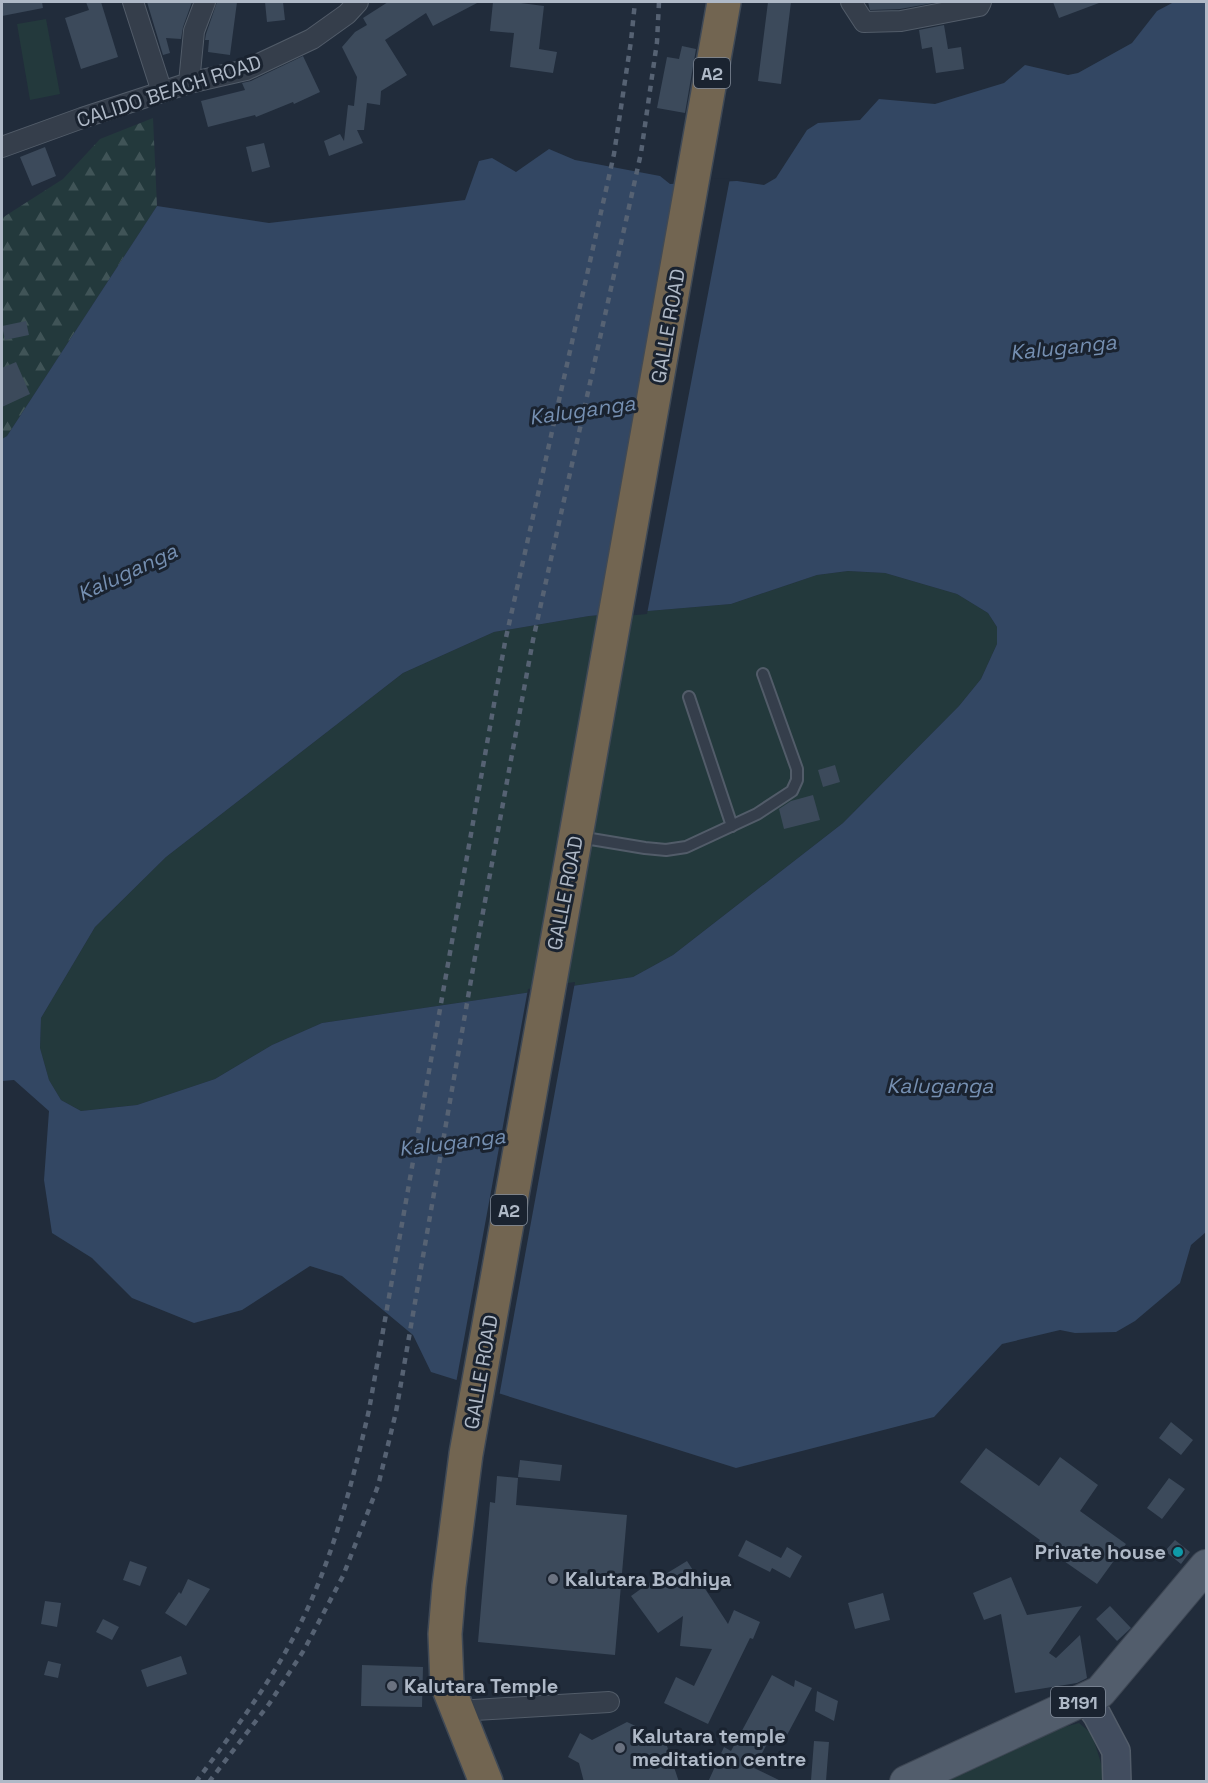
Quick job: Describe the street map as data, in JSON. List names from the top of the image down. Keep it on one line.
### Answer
{"streets":{"highway":["A2","GALLE ROAD"],"main road":["B191"],"street":["CALIDO BEACH ROAD"]},"water":["Kaluganga"],"places":["Private house","Kalutara Bodhiya","Kalutara Temple","Kalutara temple meditation centre"]}
